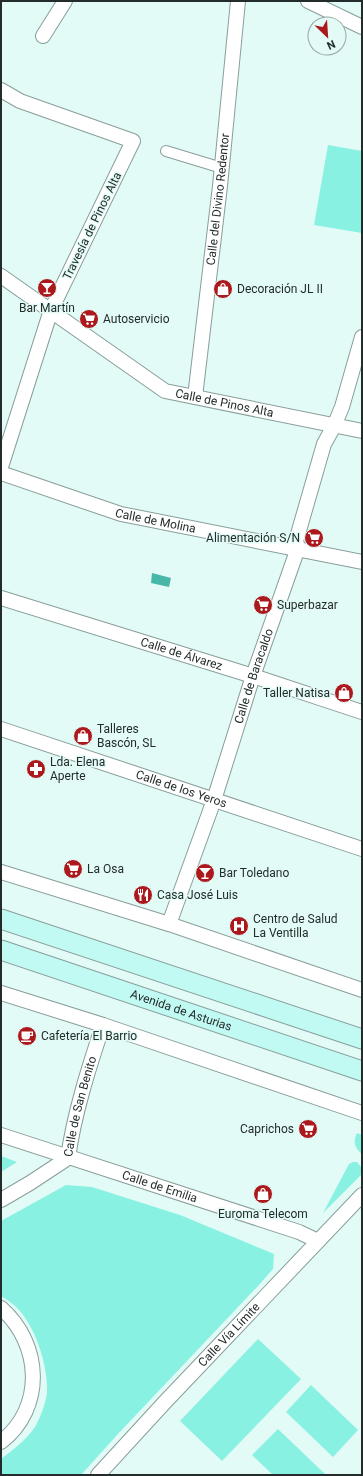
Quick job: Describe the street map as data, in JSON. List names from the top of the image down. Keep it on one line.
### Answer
{"streets":{"main road":["Avenida de Asturias"],"street":["Calle del Divino Redentor","Travesía de Pinos Alta","Calle de Pinos Alta","Calle de Molina","Calle de Álvarez","Calle de Baracaldo","Calle de los Yeros","Calle de San Benito","Calle de Emilia","Calle Vía Límite"]},"crossings":[["Calle del Divino Redentor","Calle de Pinos Alta"],["Travesía de Pinos Alta","Calle de Pinos Alta"],["Calle de Pinos Alta","Calle de Baracaldo"],["Calle de Molina","Calle de Baracaldo"],["Calle de Álvarez","Calle de Baracaldo"],["Calle de Baracaldo","Calle de los Yeros"],["Calle de San Benito","Calle de Emilia"],["Calle de Emilia","Calle Vía Límite"]],"places":{"bar":["Bar Martín","Bar Toledano"],"shop":["Decoración JL II","Taller Natisa","Talleres Bascón, SL","Euroma Telecom"],"supermarket":["Autoservicio","Alimentación S/N","Superbazar","La Osa","Caprichos"],"pharmacy":["Lda. Elena Aperte"],"restaurant":["Casa José Luis"],"hospital":["Centro de Salud La Ventilla"],"cafe":["Cafetería El Barrio"]},"north":"bottom right"}
